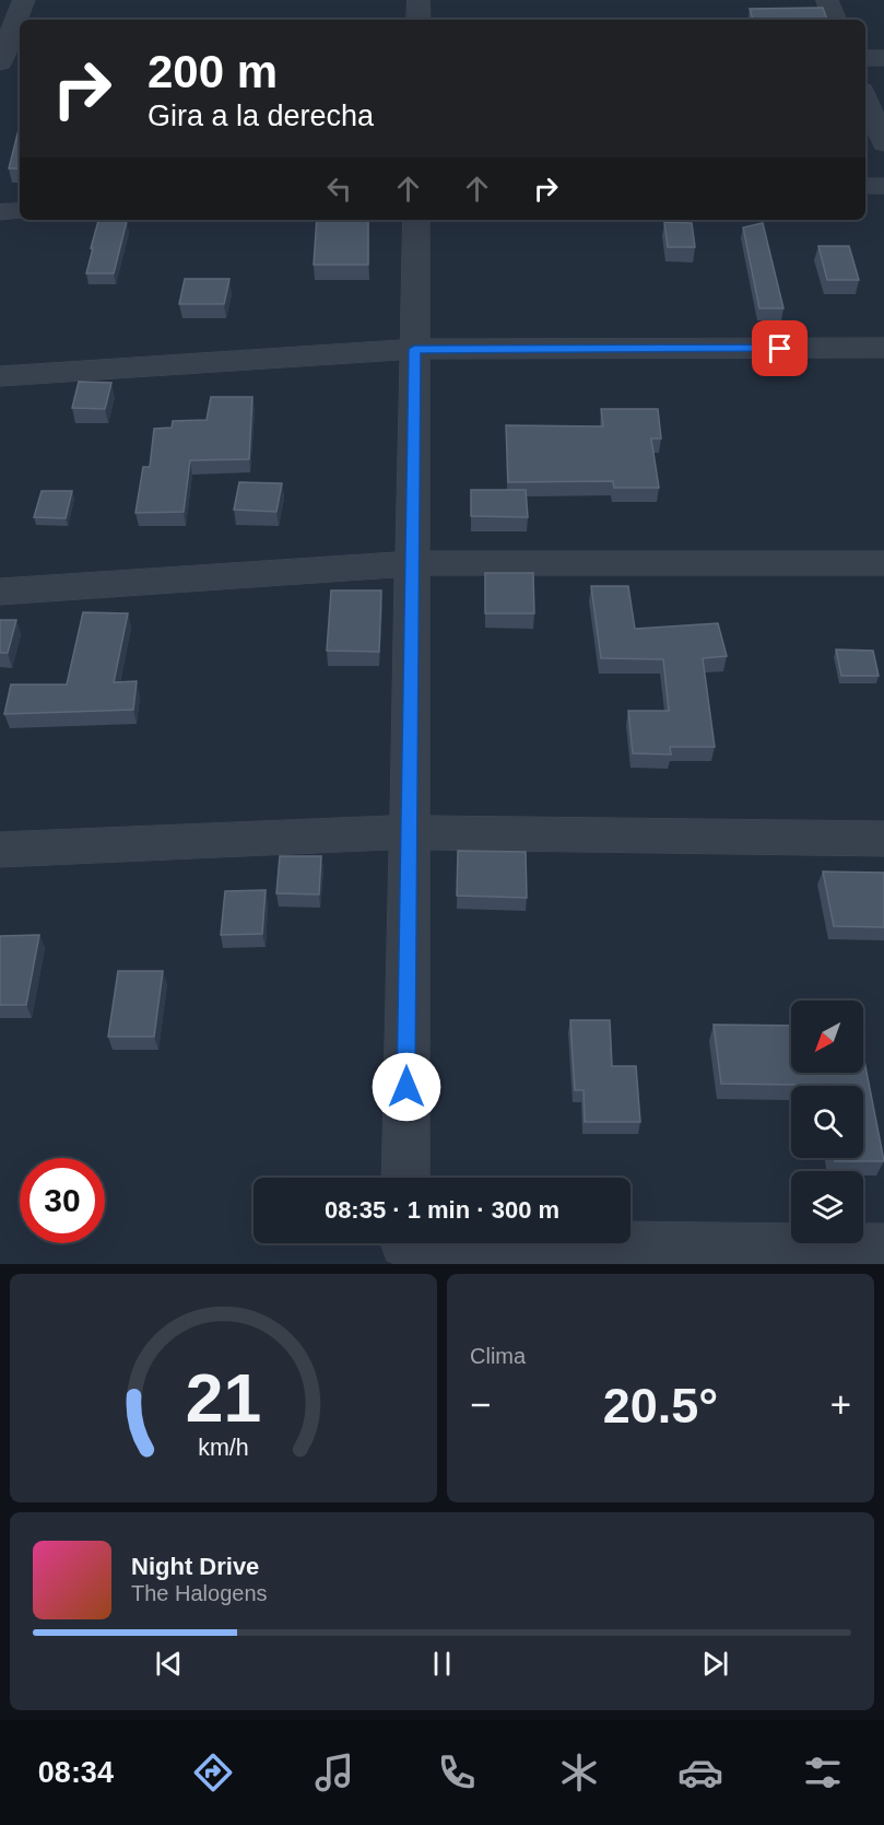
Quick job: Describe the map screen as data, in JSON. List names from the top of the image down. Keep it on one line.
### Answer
{"north":"bottom left","page":{"turn":["200 m","Gira a la derecha"],"limit":"30","trip":"08:35 · 1 min · 300 m","tile":"Clima","heat":["−","20.5°","+"],"song":["Night Drive","The Halogens"],"tabs":"08:34","gauge":["21","km/h"]}}
